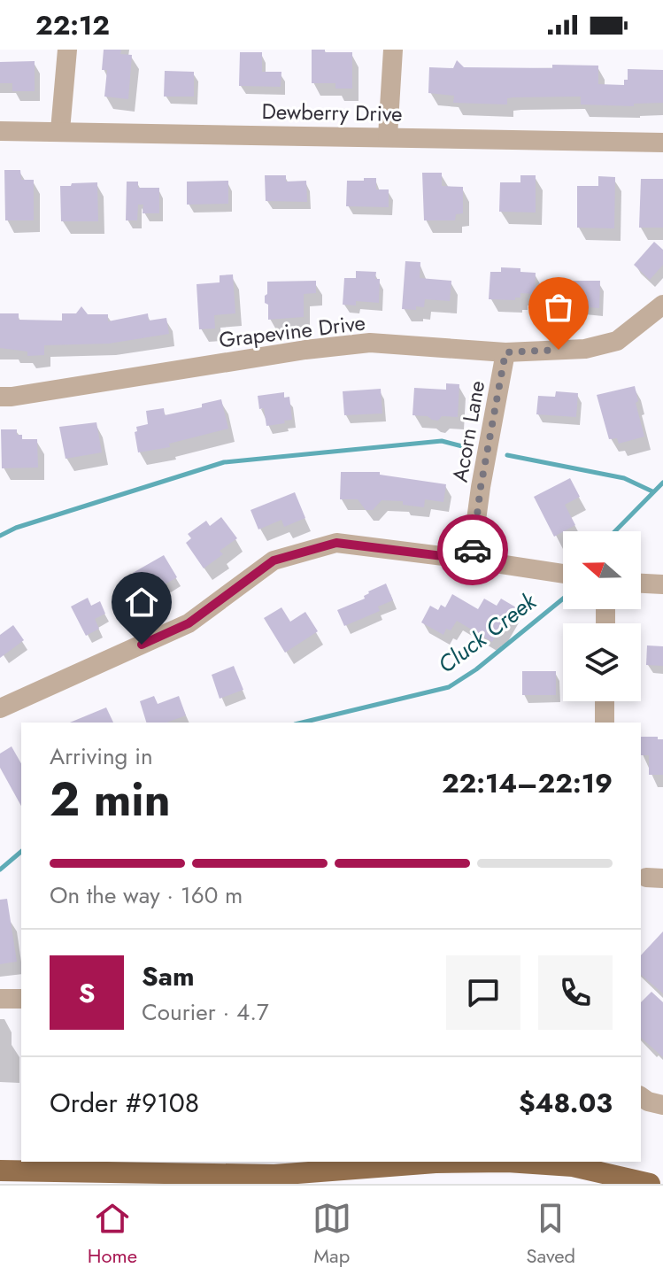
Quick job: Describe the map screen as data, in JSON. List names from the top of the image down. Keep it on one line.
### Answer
{"streets":{"street":["Dewberry Drive","Grapevine Drive","Acorn Lane"]},"crossings":[["Grapevine Drive","Acorn Lane"]],"water":["Cluck Creek"],"north":"left","page":{"status":"22:12","heading":["2 min","Arriving in","22:14–22:19"],"panel":["Sam","Courier · 4.7","Order #9108","$48.03"],"bar":"On the way · 160 m","round":"S","tabs":["Home","Map","Saved"]}}
